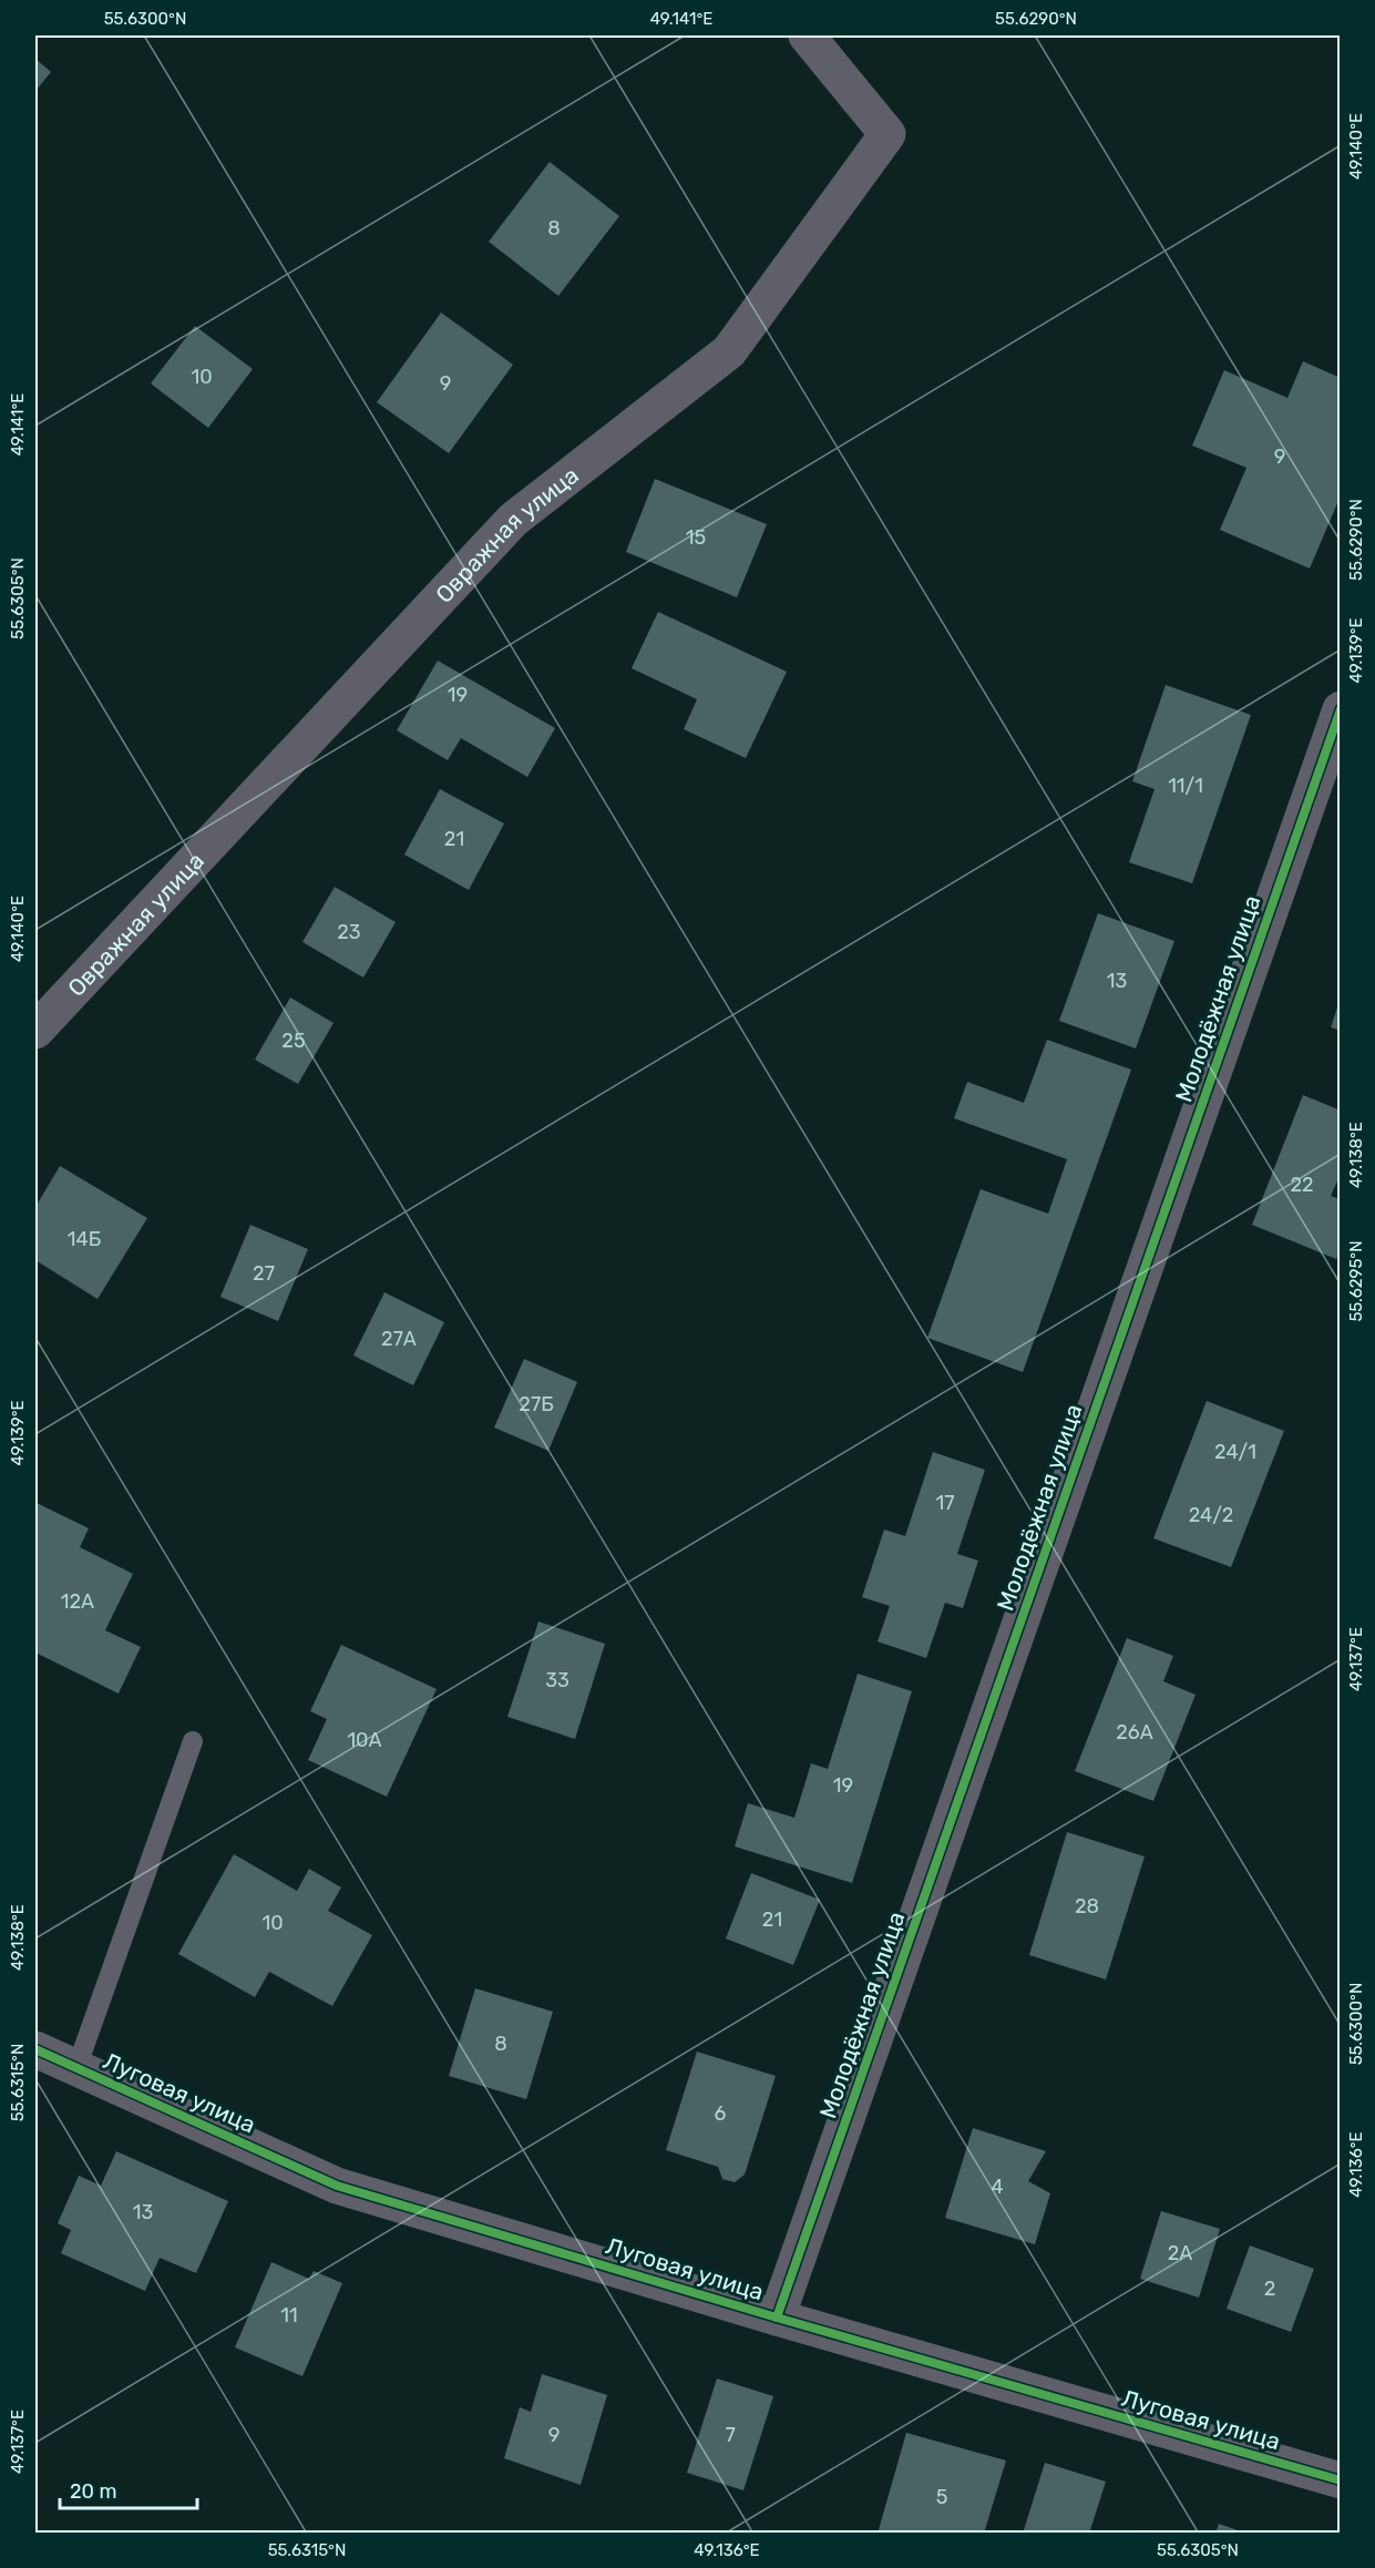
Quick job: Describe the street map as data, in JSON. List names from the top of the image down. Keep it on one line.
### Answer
{"streets":{"street":["Овражная улица","Молодёжная улица","Луговая улица"]},"crossings":[["Молодёжная улица","Луговая улица"]],"house_numbers":["8","10","9","9","15","19","11/1","21","23","13","25","22","14Б","27","27А","27Б","24/1","17","24/2","12А","33","26А","10А","19","28","21","10","8","6","4","13","2А","2","11","9","7","5"],"scale_bar":"20 m","coordinates":["55.6300°N","49.141°E","55.6290°N","49.140°E","55.6305°N","49.139°E","49.138°E","55.6295°N","49.137°E","55.6315°N","49.136°E"]}
